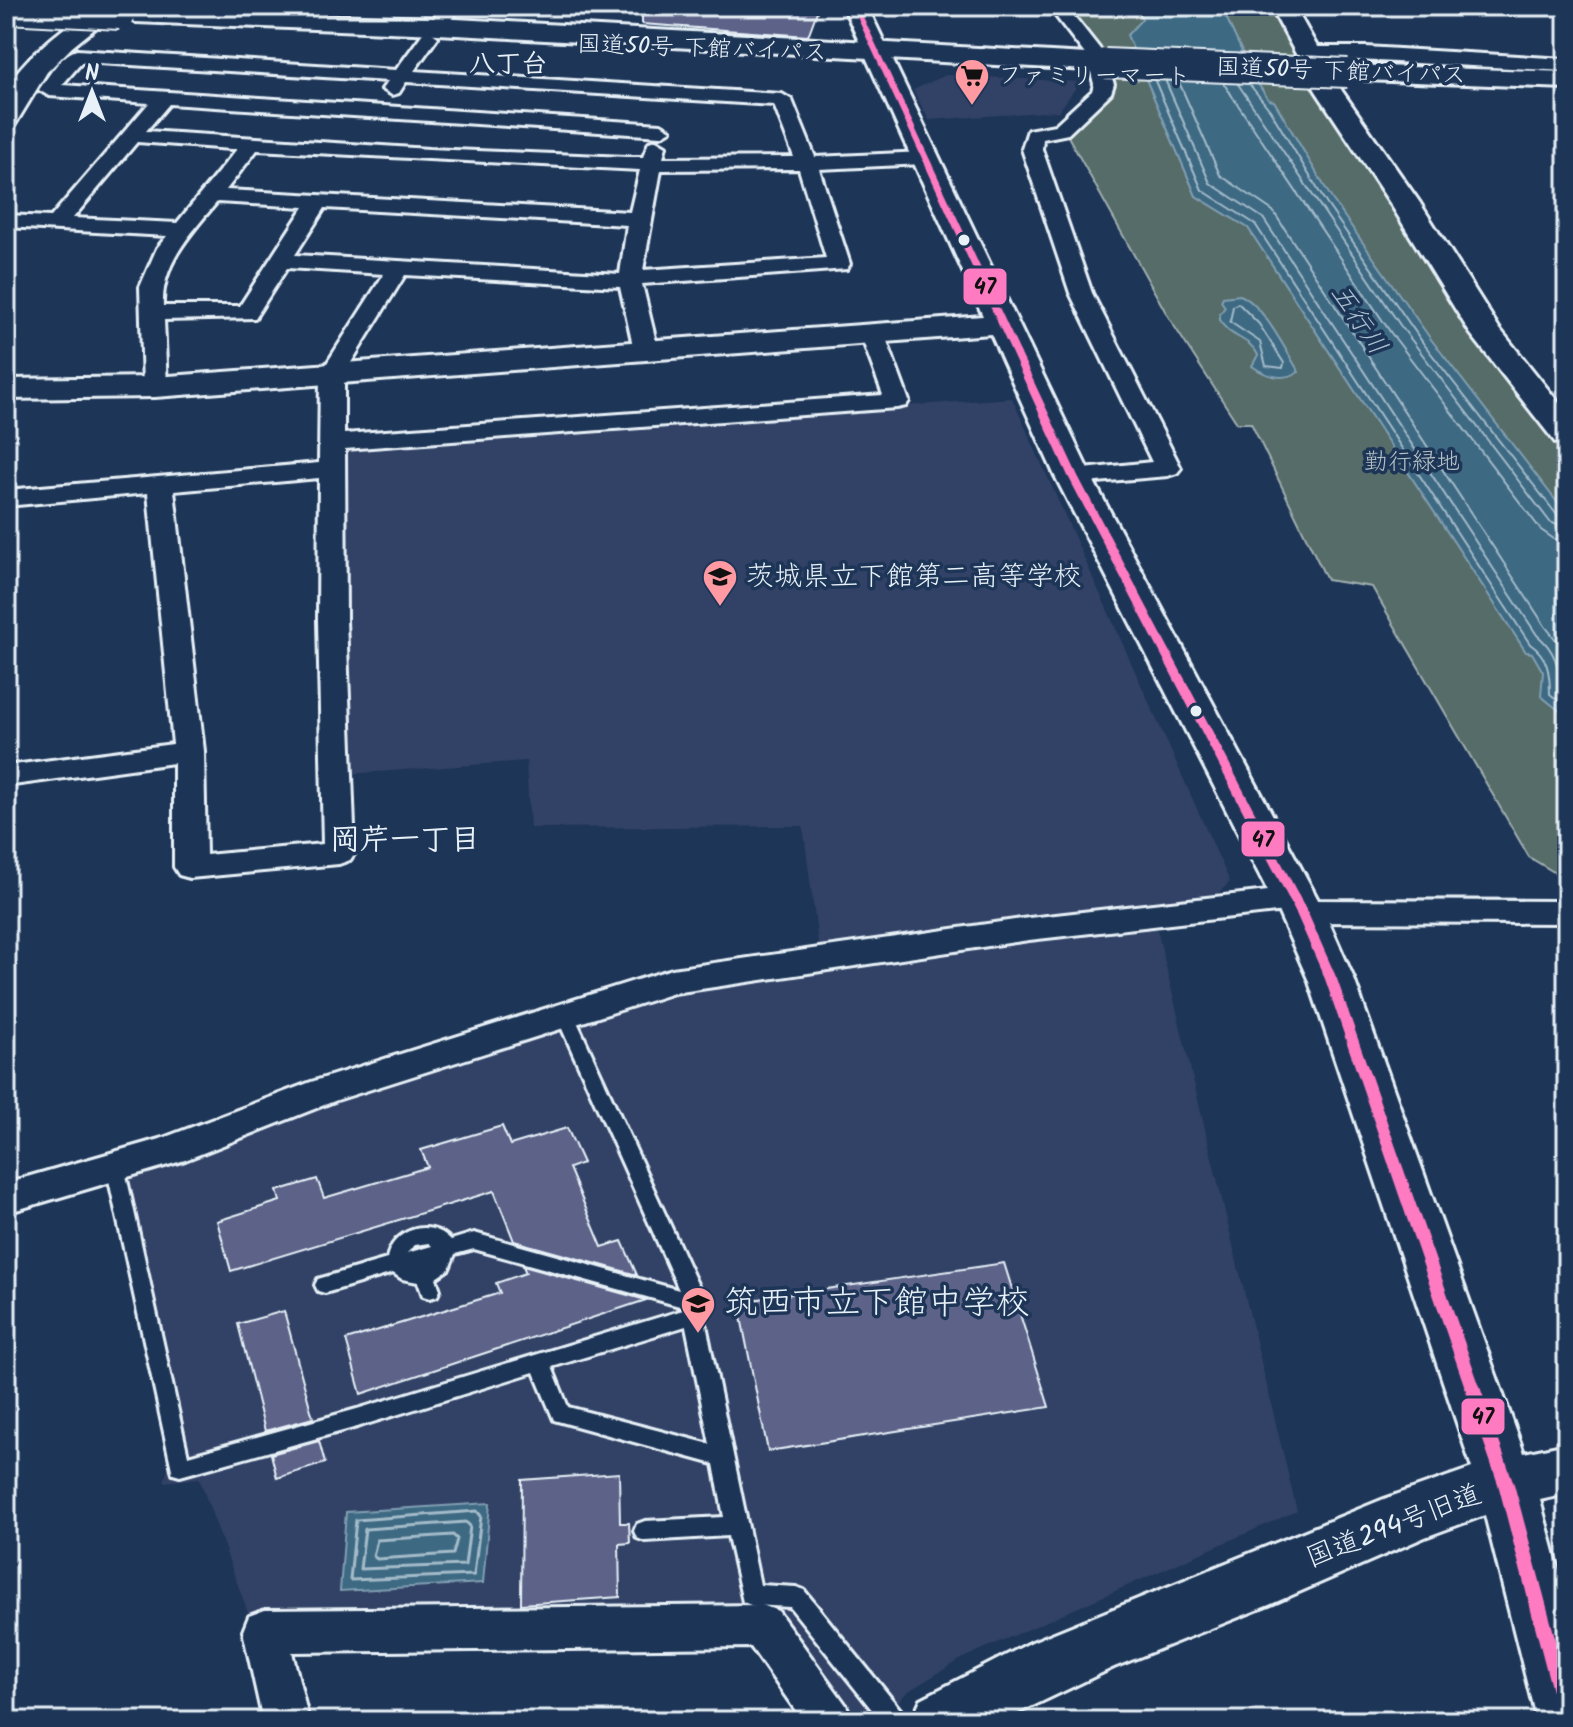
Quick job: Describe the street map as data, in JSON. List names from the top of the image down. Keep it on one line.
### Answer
{"streets":{"main road":["国道50号 下館バイパス","国道294号旧道"]},"crossings":[["国道50号 下館バイパス","国道294号旧道"]],"districts":["八丁台","岡芹一丁目"],"water":["五行川"],"parks":["勤行緑地"],"places":{"supermarket":["ファミリーマート"],"school or university":["茨城県立下館第二高等学校","筑西市立下館中学校"]},"lines":["transit line 47"],"north":"top"}
